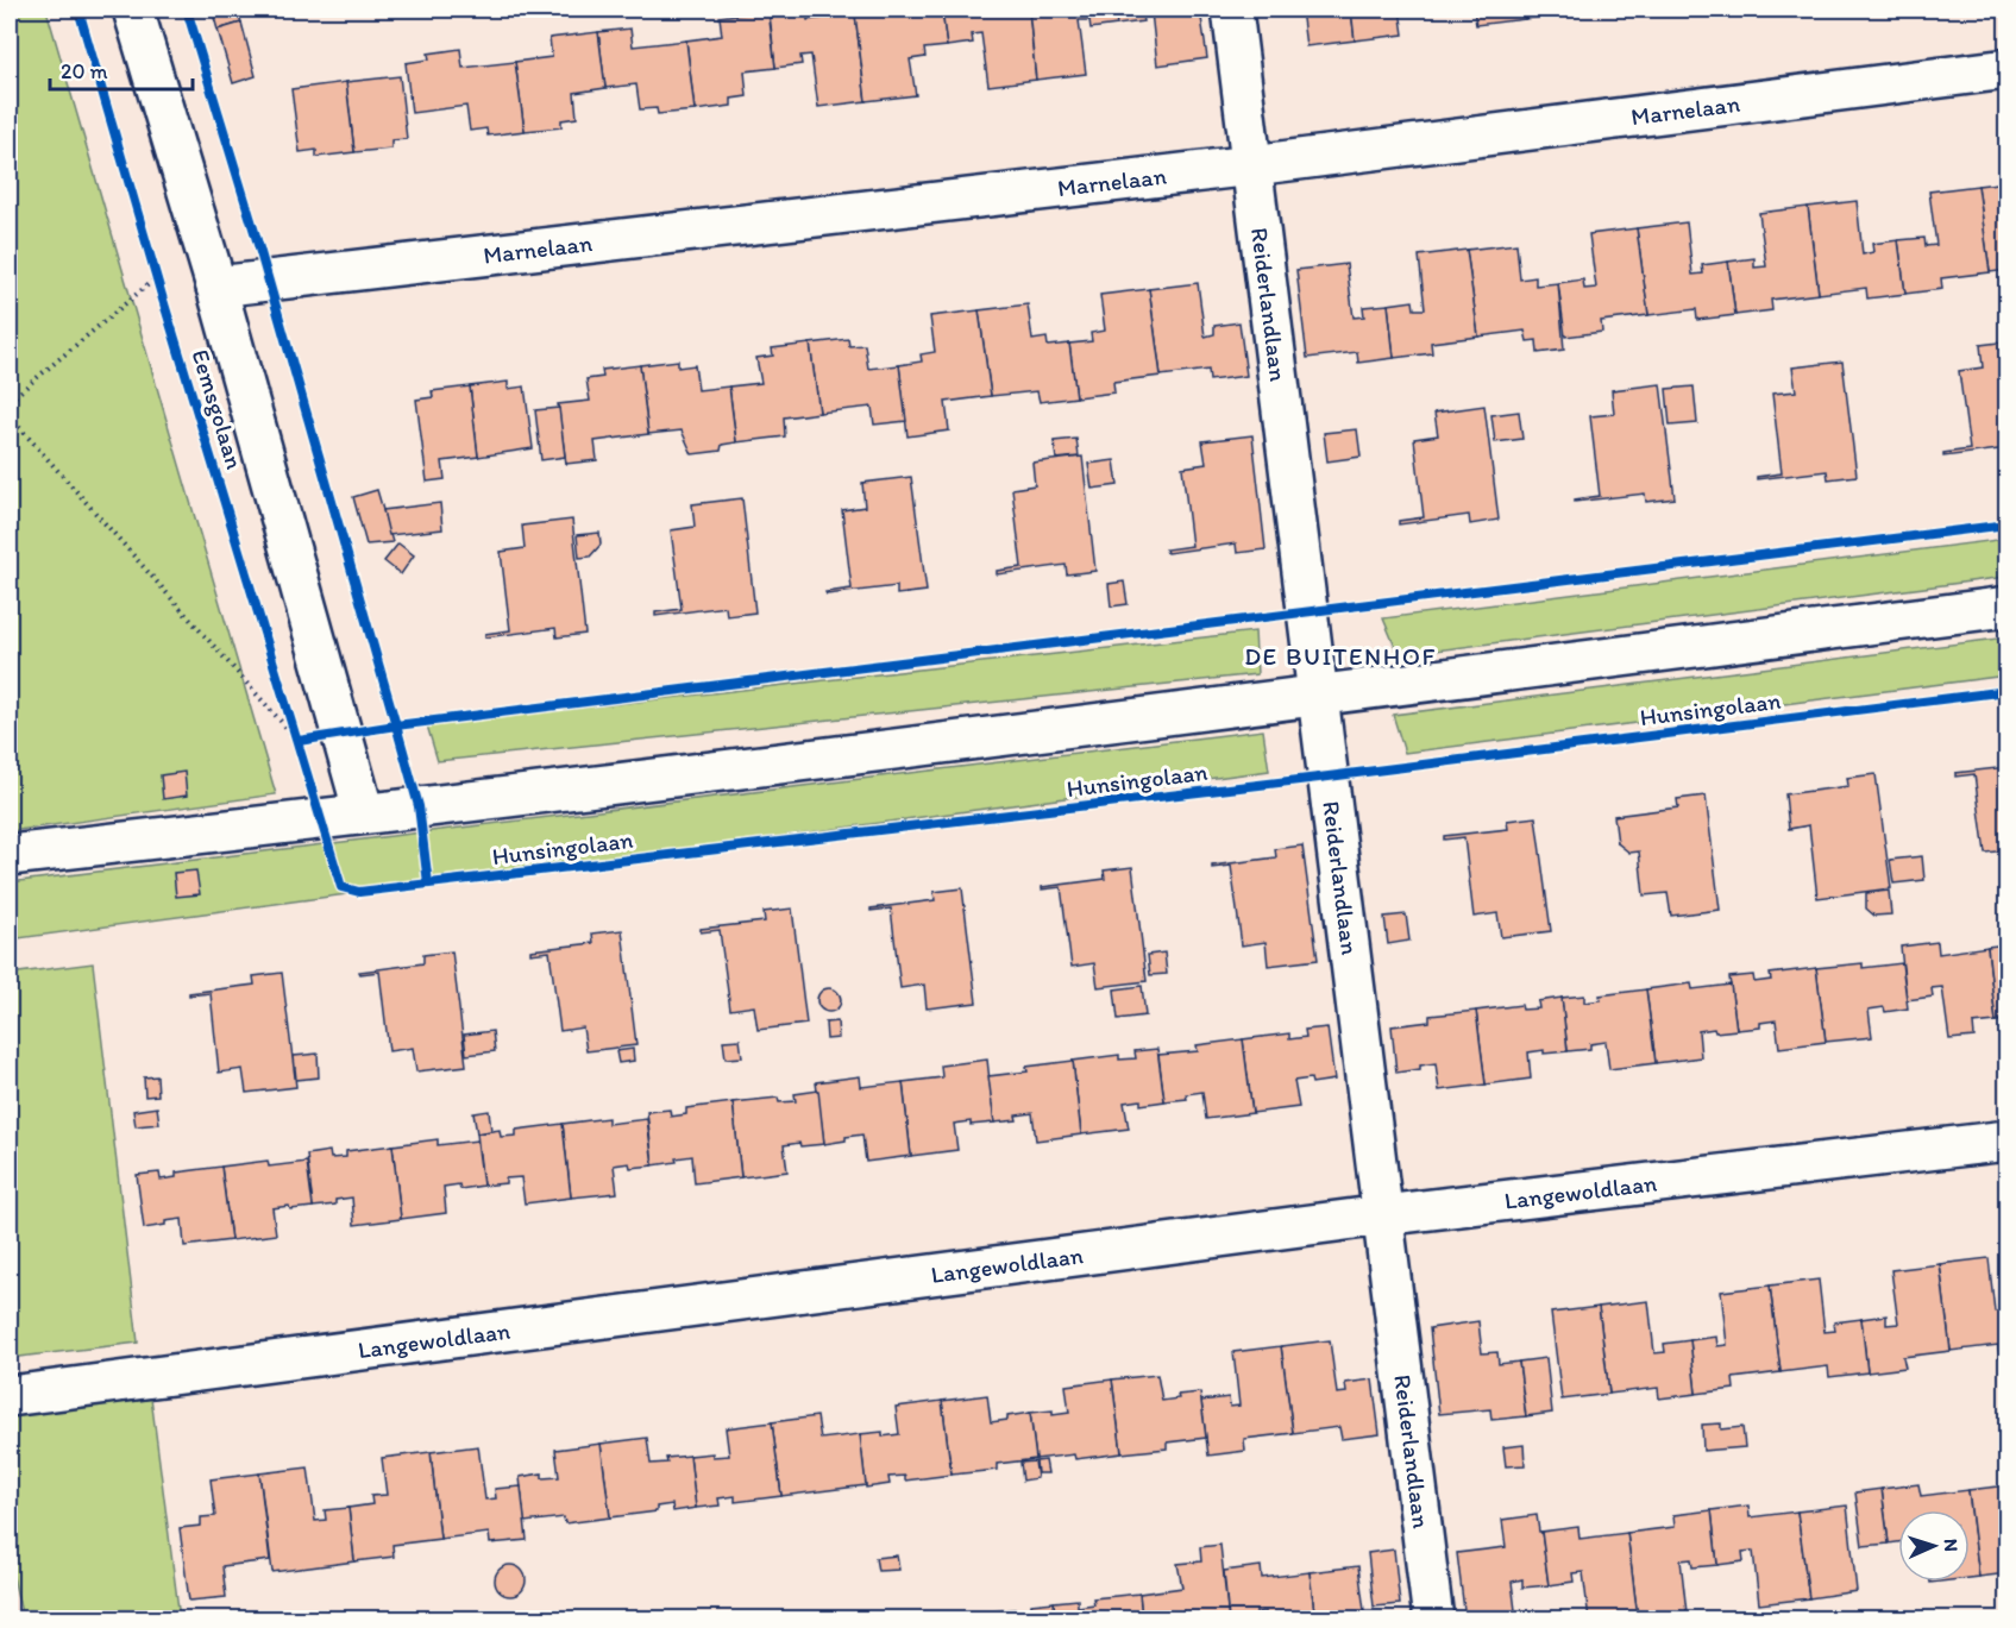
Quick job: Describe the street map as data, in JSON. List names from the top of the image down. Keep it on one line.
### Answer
{"streets":{"street":["Marnelaan","Reiderlandlaan","Eemsgolaan","Langewoldlaan"],"cycle path":["Hunsingolaan"]},"crossings":[["Marnelaan","Reiderlandlaan"],["Marnelaan","Eemsgolaan"],["Reiderlandlaan","Langewoldlaan"]],"districts":["DE BUITENHOF"],"scale_bar":"20 m","north":"right"}
